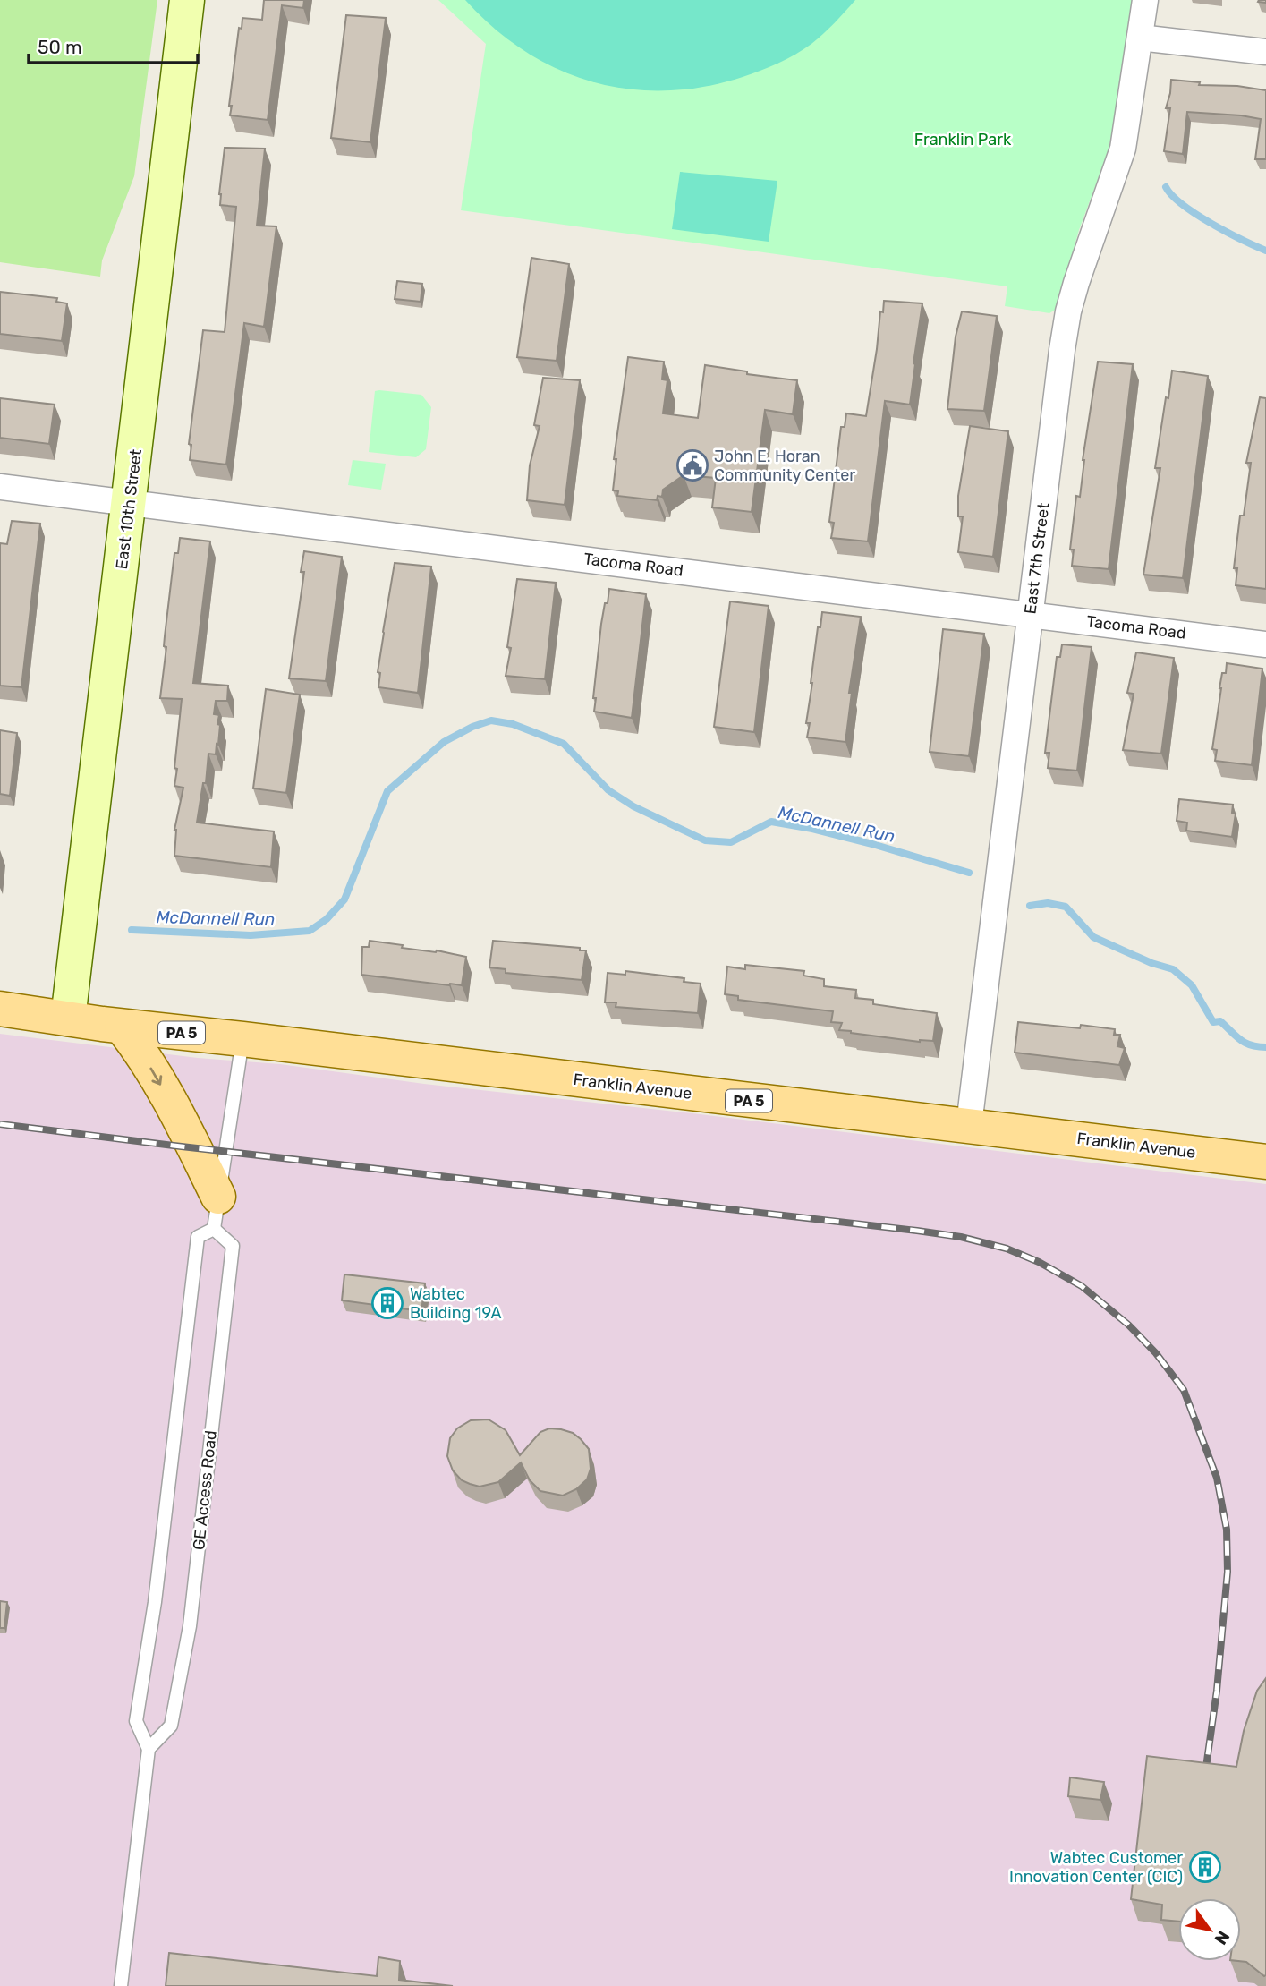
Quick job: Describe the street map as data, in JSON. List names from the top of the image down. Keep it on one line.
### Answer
{"streets":{"main road":["PA 5","Franklin Avenue"],"street":["East 10th Street","East 7th Street","Tacoma Road"],"lane":["GE Access Road"]},"crossings":[["East 10th Street","Tacoma Road"],["East 10th Street","Franklin Avenue"],["East 7th Street","Tacoma Road"],["East 7th Street","Franklin Avenue"]],"water":["McDannell Run"],"parks":["Franklin Park"],"places":{"public building":["John E. Horan Community Center"],"building":["Wabtec Building 19A","Wabtec Customer Innovation Center (CIC)"]},"scale_bar":"50 m","north":"bottom right"}
